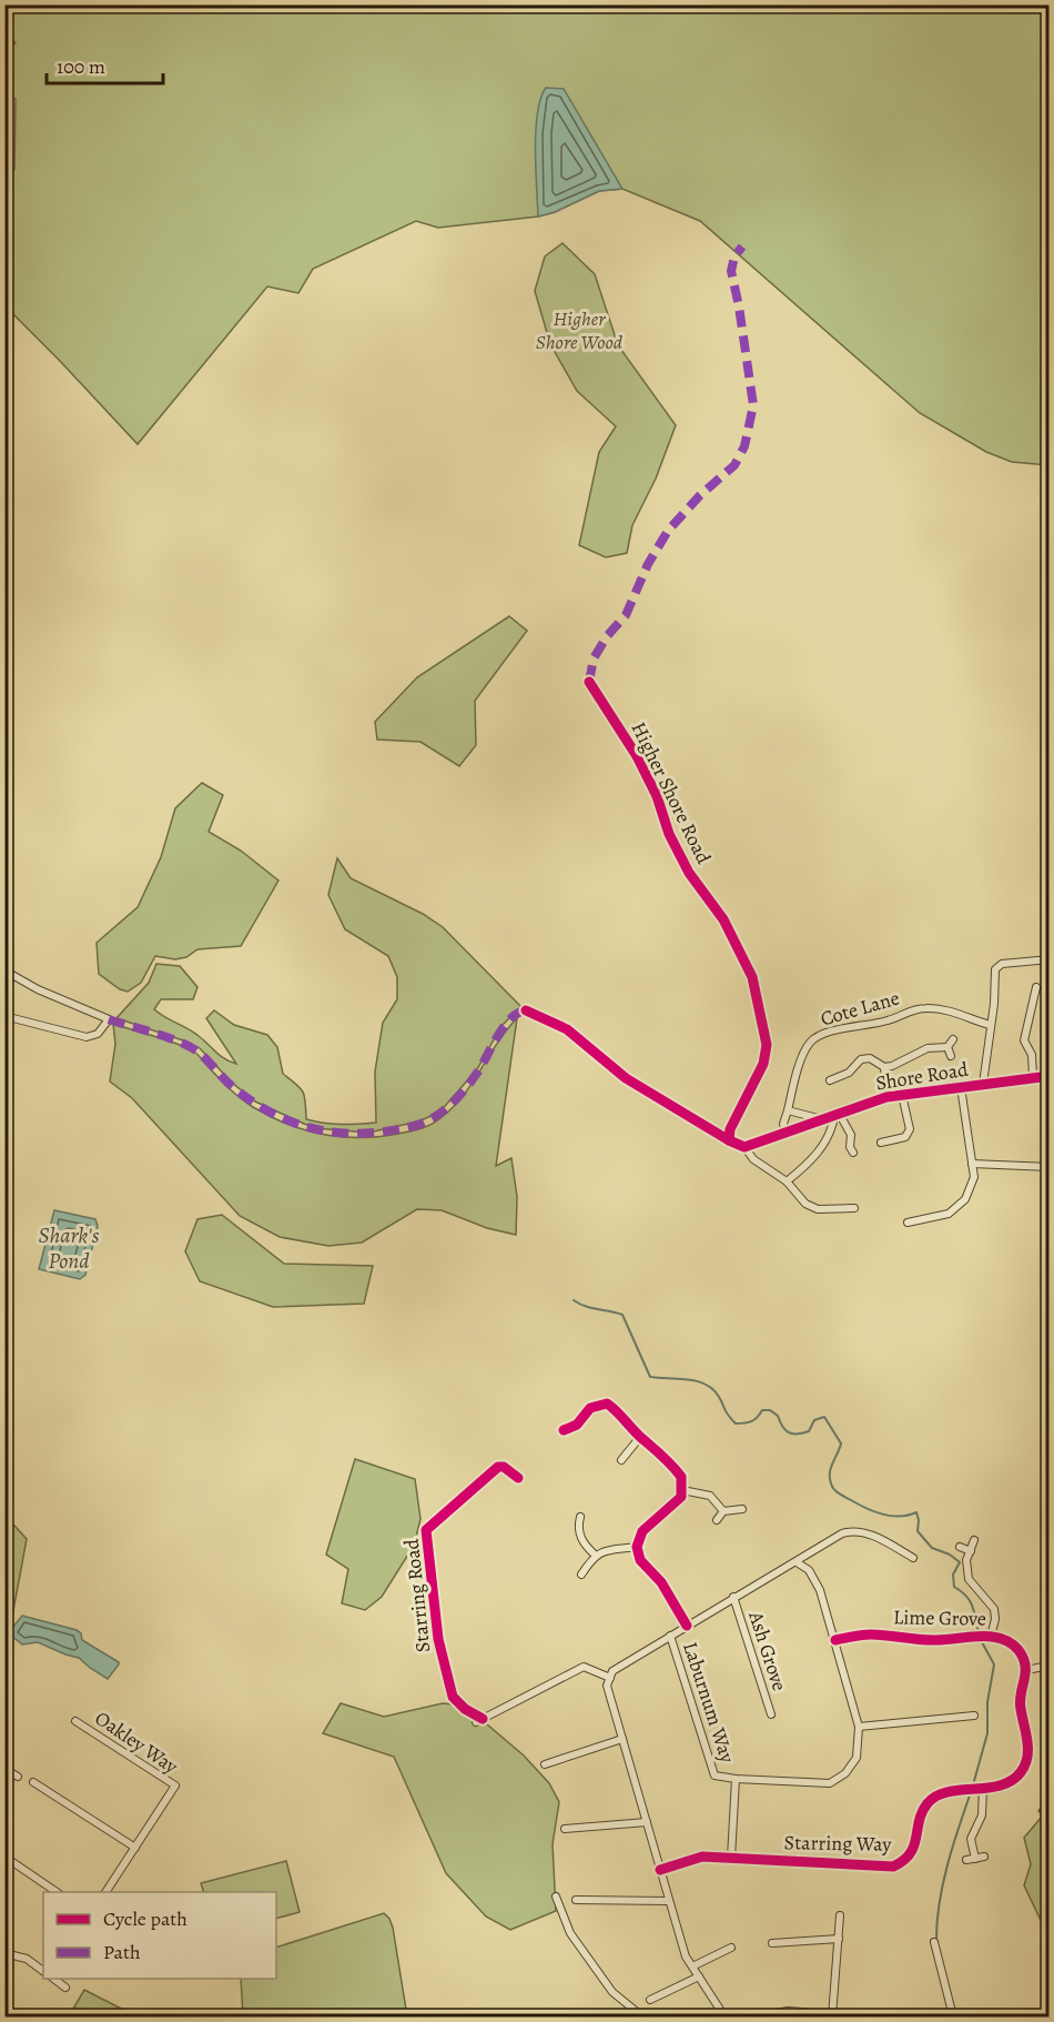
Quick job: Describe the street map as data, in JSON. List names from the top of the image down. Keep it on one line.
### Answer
{"streets":{"street":["Higher Shore Road","Cote Lane","Shore Road","Starring Road","Lime Grove","Ash Grove","Laburnum Way","Oakley Way","Starring Way"]},"crossings":[["Cote Lane","Shore Road"],["Lime Grove","Laburnum Way"],["Lime Grove","Starring Way"]],"water":["Shark's Pond"],"parks":["Higher Shore Wood"],"legend":["Cycle path","Path"],"scale_bar":"100 m"}
